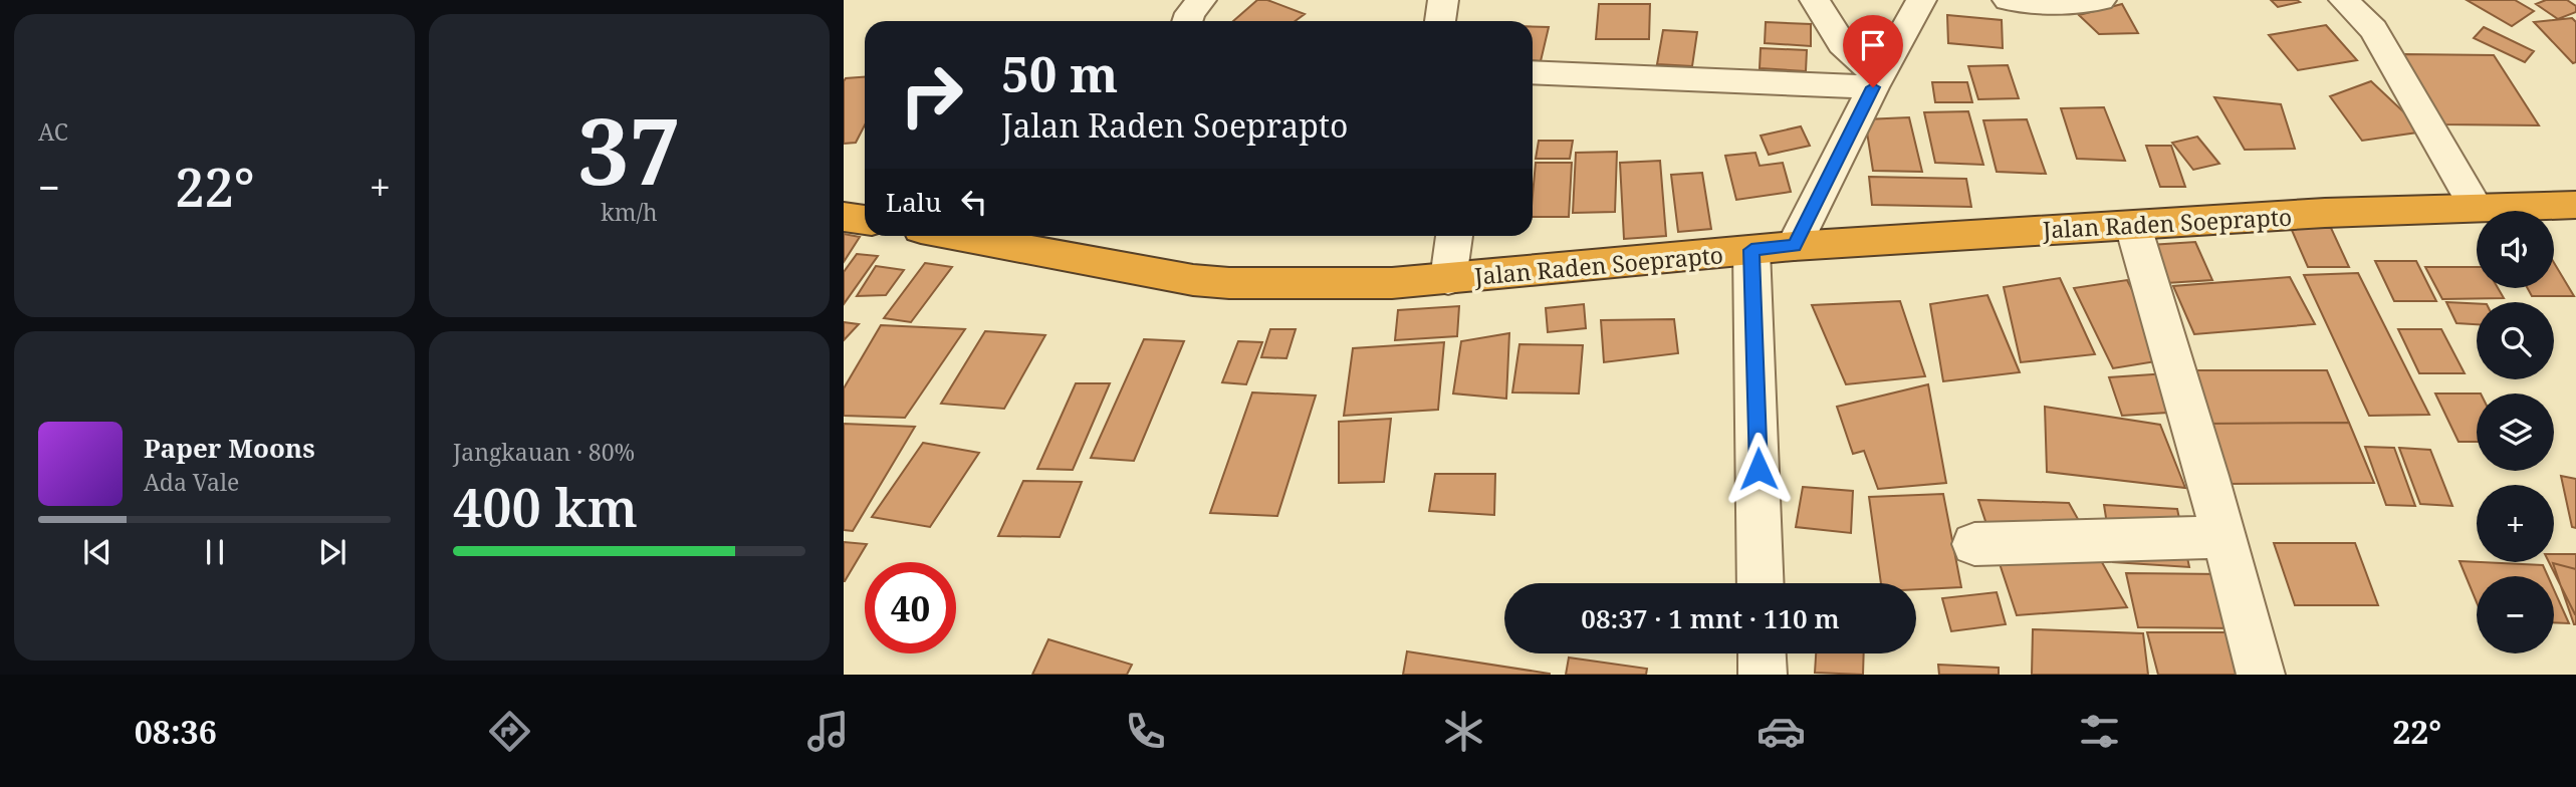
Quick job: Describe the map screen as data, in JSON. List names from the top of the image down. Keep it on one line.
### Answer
{"streets":{"highway":["Jalan Raden Soeprapto"]},"page":{"tile":["AC",["37","km/h"],["Jangkauan · 80%","400 km"]],"turn":["50 m","Jalan Raden Soeprapto"],"heat":["−","22°","+"],"then":"Lalu","map_buttons":["+","−"],"song":["Paper Moons","Ada Vale"],"limit":"40","trip":"08:37 · 1 mnt · 110 m","tabs":["08:36","22°"]}}
